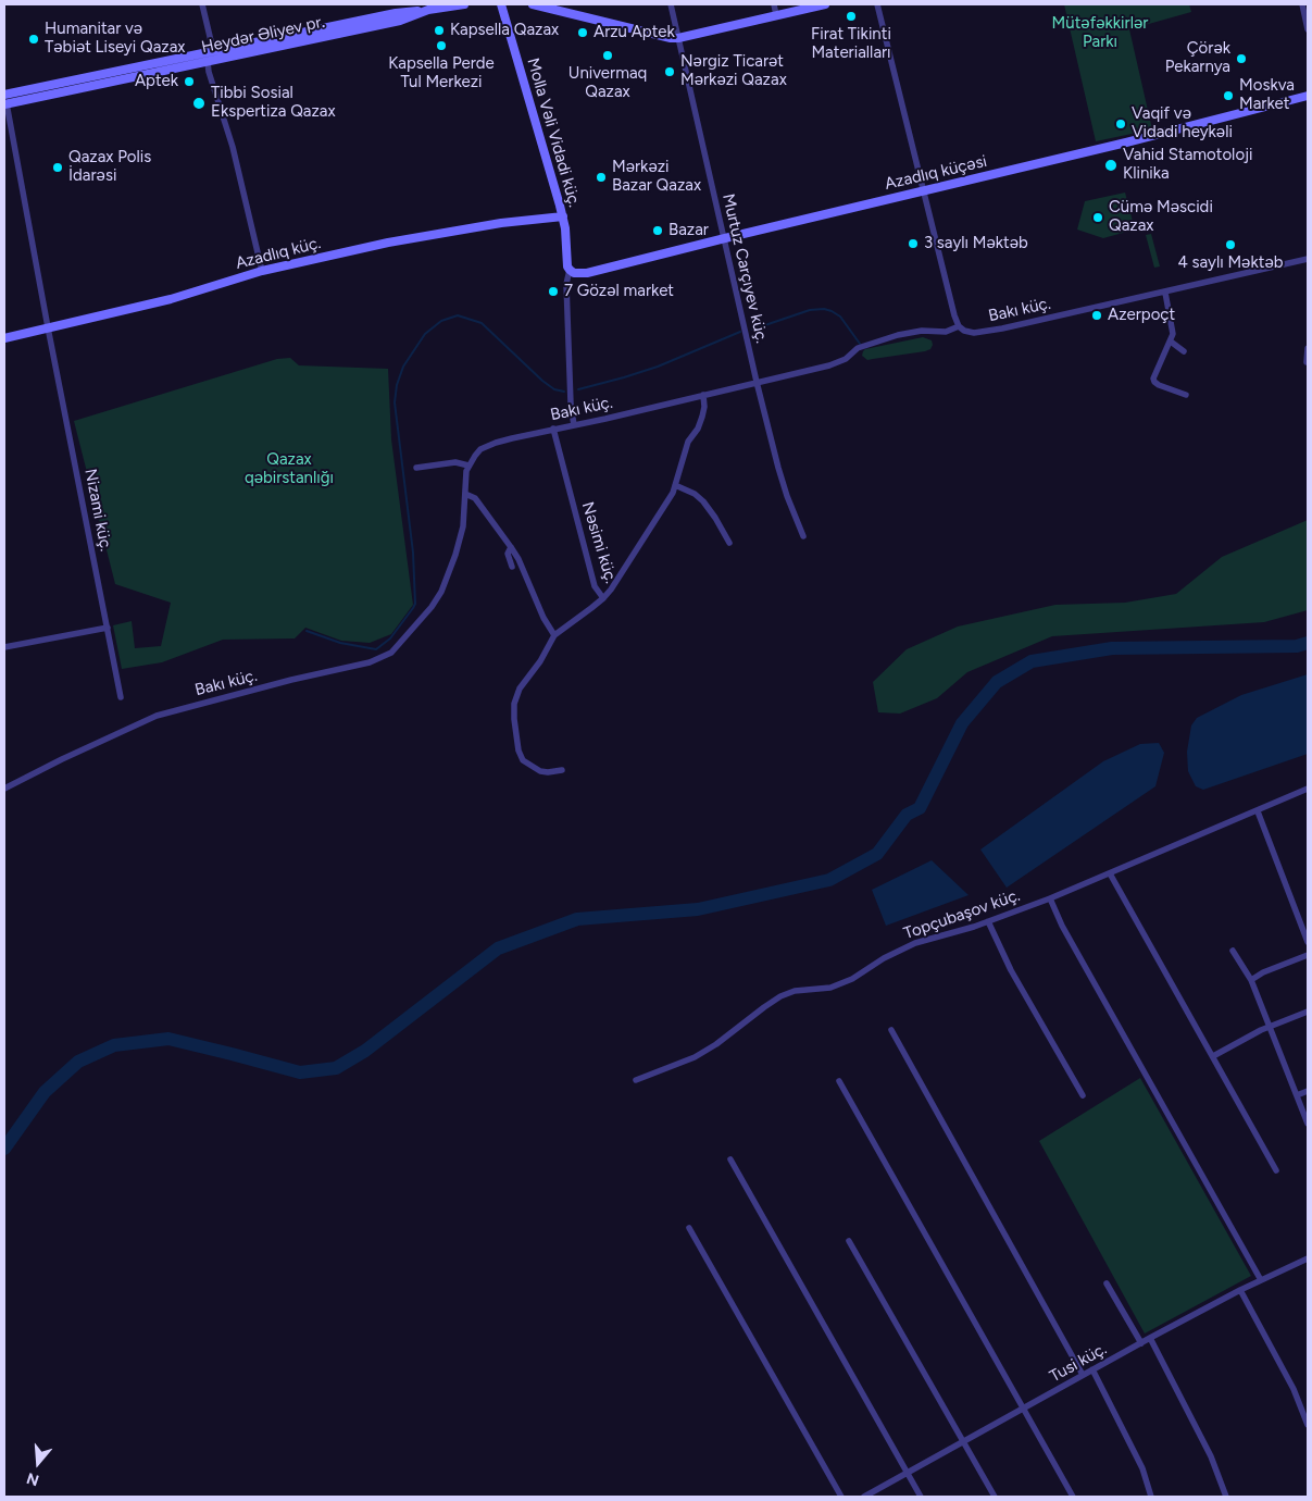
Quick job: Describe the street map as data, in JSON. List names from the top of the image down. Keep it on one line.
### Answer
{"streets":{"street":["Heydər Əliyev pr.","Molla Vəli Vidadi küç.","Azadlıq küçəsi","Azadlıq küç.","Murtuz Carçıyev küç.","Bakı küç.","Nizami küç.","Nəsimi küç.","Topçubaşov küç.","Tusi küç."]},"crossings":[["Heydər Əliyev pr.","Nizami küç."],["Molla Vəli Vidadi küç.","Azadlıq küçəsi"],["Molla Vəli Vidadi küç.","Azadlıq küç."],["Azadlıq küçəsi","Murtuz Carçıyev küç."],["Azadlıq küç.","Nizami küç."],["Murtuz Carçıyev küç.","Bakı küç."],["Bakı küç.","Nəsimi küç."]],"parks":["Mütəfəkkirlər Parkı","Qazax qəbirstanlığı"],"places":["Firat Tikinti Materialları","Kapsella Qazax","Arzu Aptek","Humanitar və Təbiət Liseyi Qazax","Kapsella Perde Tul Merkezi","Univermaq Qazax","Çörək Pekarnya","Nərgiz Ticarət Mərkəzi Qazax","Aptek","Moskva Market","Tibbi Sosial Ekspertiza Qazax","Vaqif və Vidadi heykəli","Vahid Stamotoloji Klinika","Qazax Polis İdarəsi","Mərkəzi Bazar Qazax","Cümə Məscidi Qazax","Bazar","3 saylı Məktəb","4 saylı Məktəb","7 Gözəl market","Azerpoçt"],"north":"bottom"}
